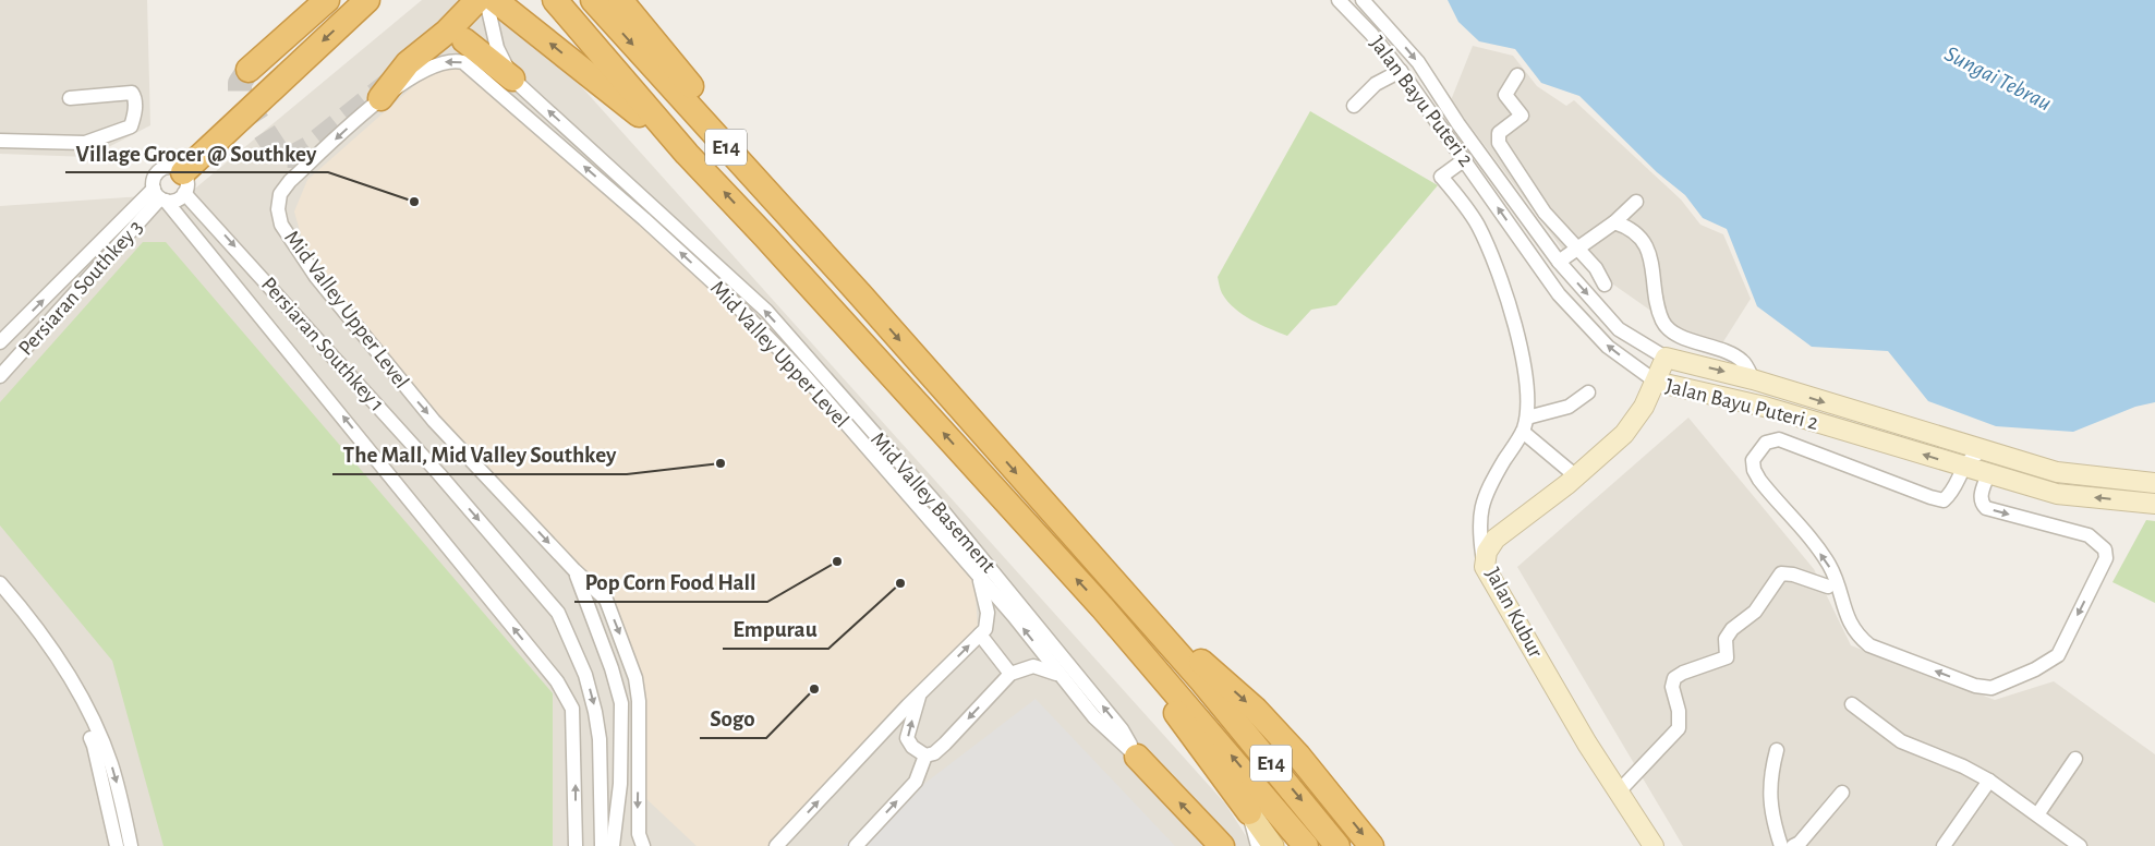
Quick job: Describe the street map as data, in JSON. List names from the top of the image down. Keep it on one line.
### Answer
{"streets":{"highway":["E14"],"street":["Jalan Bayu Puteri 2","Persiaran Southkey 3","Mid Valley Upper Level","Persiaran Southkey 1","Mid Valley Basement","Jalan Kubur"]},"crossings":[["Jalan Bayu Puteri 2","Jalan Kubur"],["Persiaran Southkey 3","Persiaran Southkey 1"],["Mid Valley Upper Level","Mid Valley Basement"]],"one_way":["Mid Valley Basement"],"water":["Sungai Tebrau"],"places":["Village Grocer @ Southkey","The Mall, Mid Valley Southkey","Pop Corn Food Hall","Empurau","Sogo"]}
